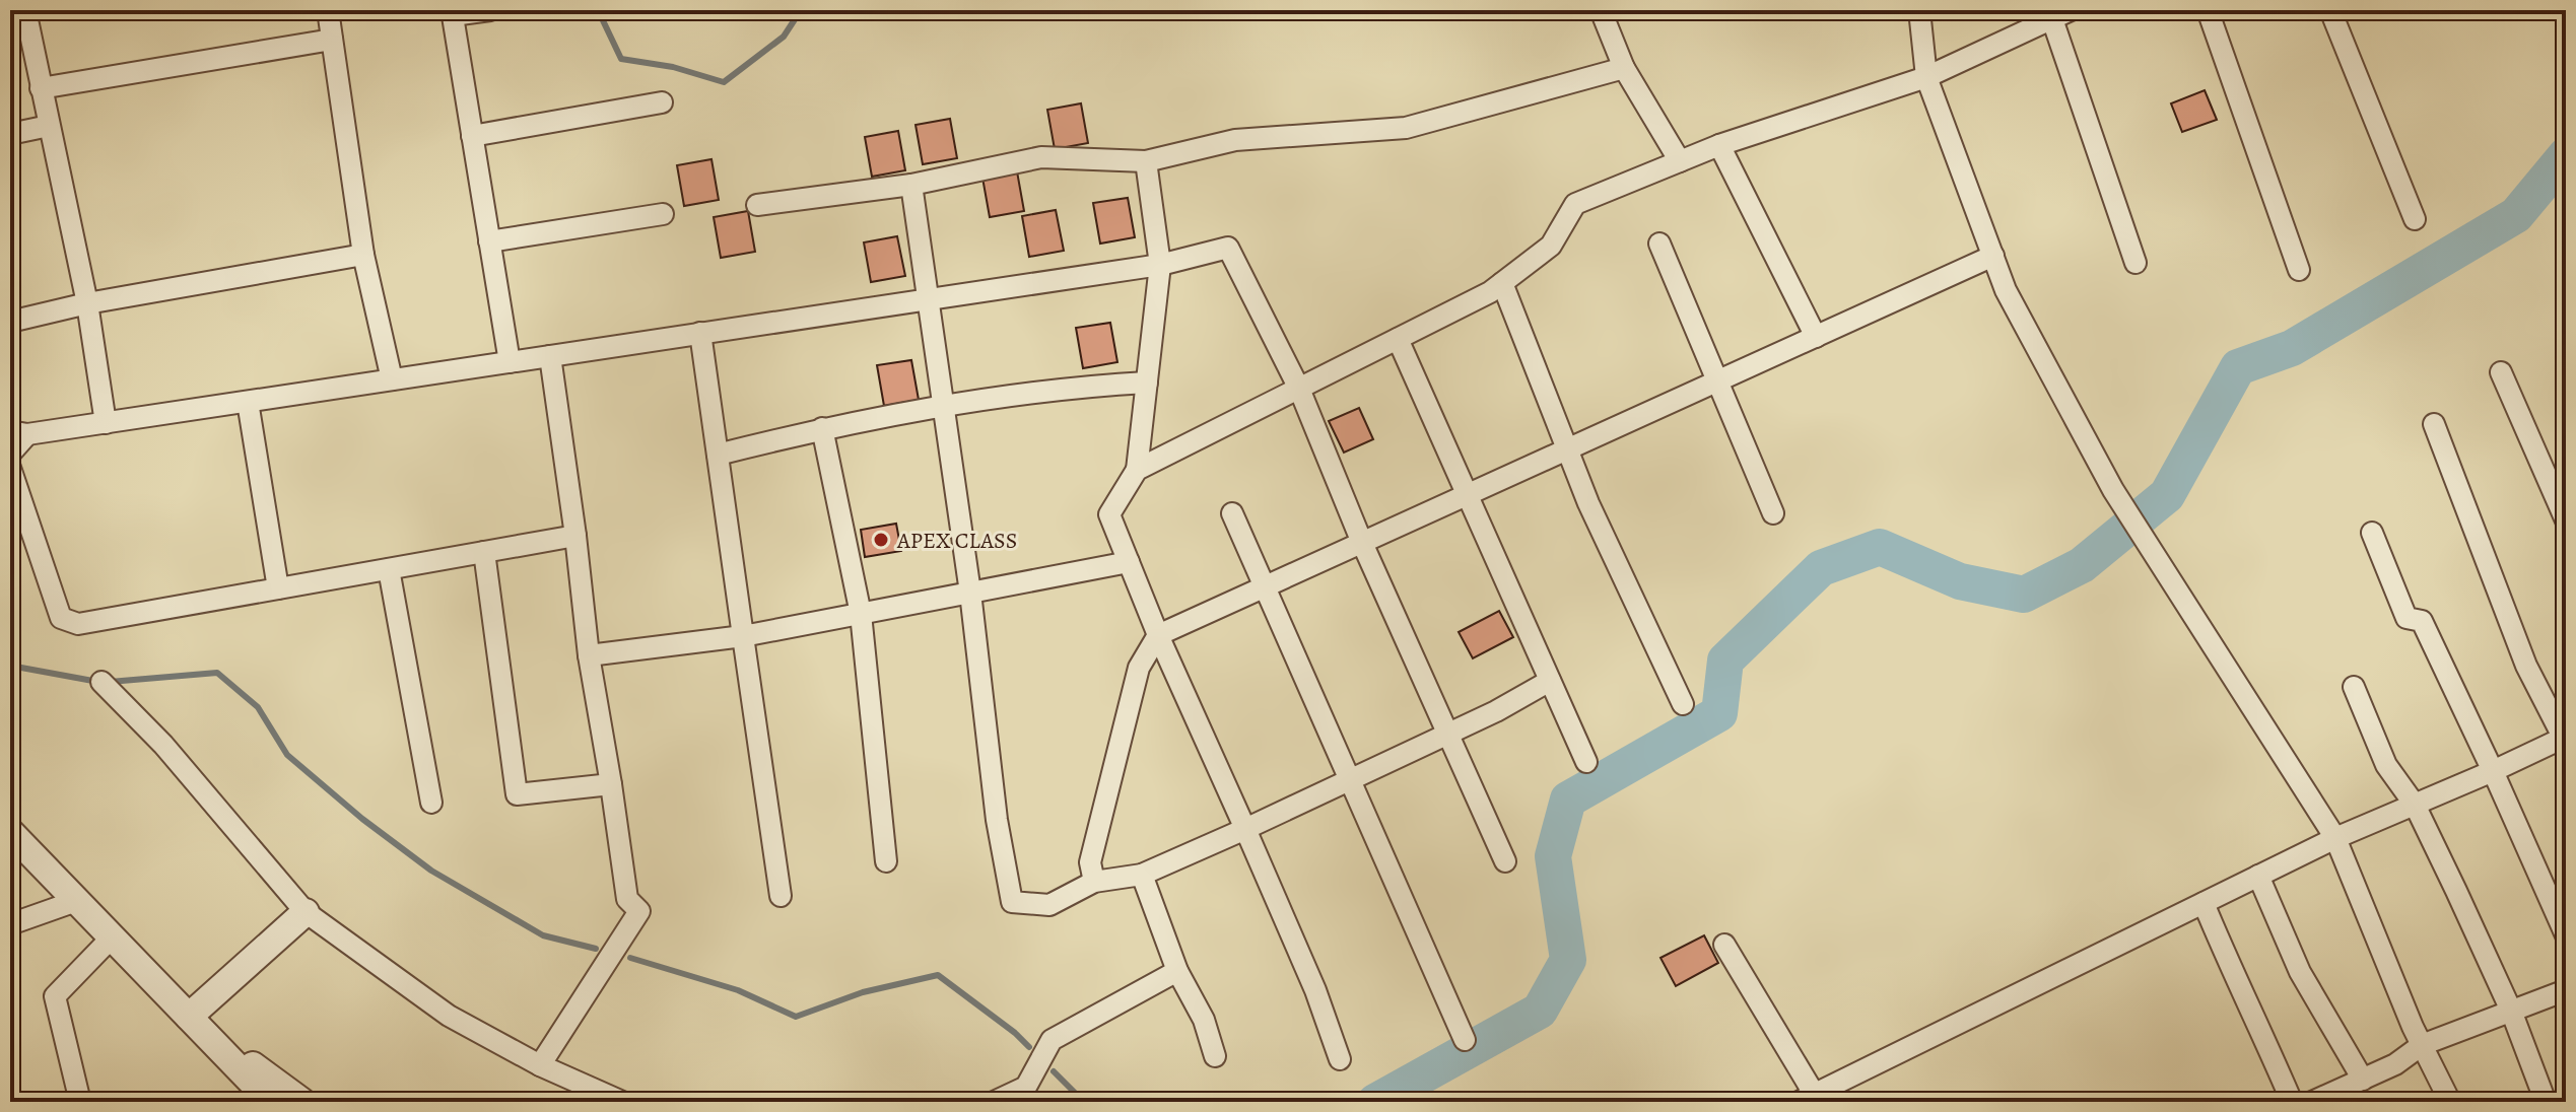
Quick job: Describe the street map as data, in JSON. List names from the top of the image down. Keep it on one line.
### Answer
{"places":["APEX CLASS"]}
